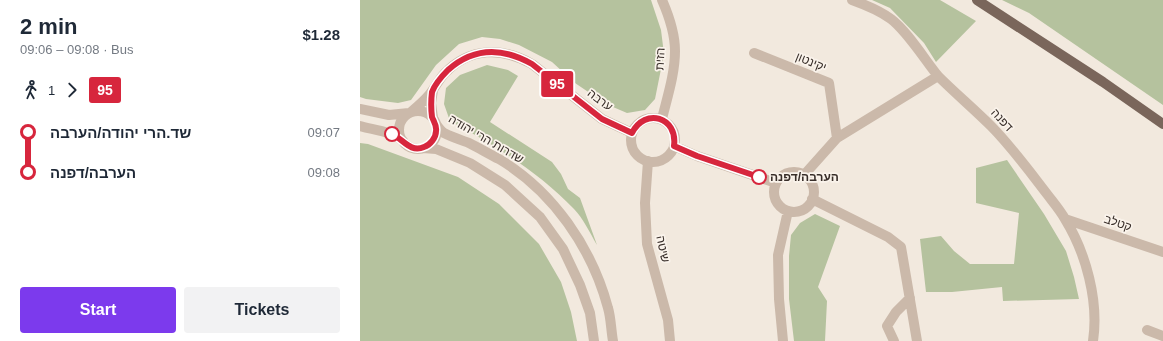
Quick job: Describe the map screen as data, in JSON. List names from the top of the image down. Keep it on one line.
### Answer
{"streets":{"street":["הזית","יקינטון","ערבה","דפנה","שדרות הרי יהודה","קטלב","שיטה"]},"crossings":[["הזית","ערבה"],["הזית","שיטה"],["ערבה","שדרות הרי יהודה"],["ערבה","שיטה"],["דפנה","קטלב"]],"places":["הערבה/דפנה"],"lines":["bus line 95"],"page":{"heading":["2 min","09:06 – 09:08 · Bus","$1.28"],"on_map":"95","legs":["1","95"],"list":[{"name":"שד.הרי יהודה/הערבה","value":"09:07"},{"name":"הערבה/דפנה","value":"09:08"}],"buttons":["Start","Tickets"]}}
